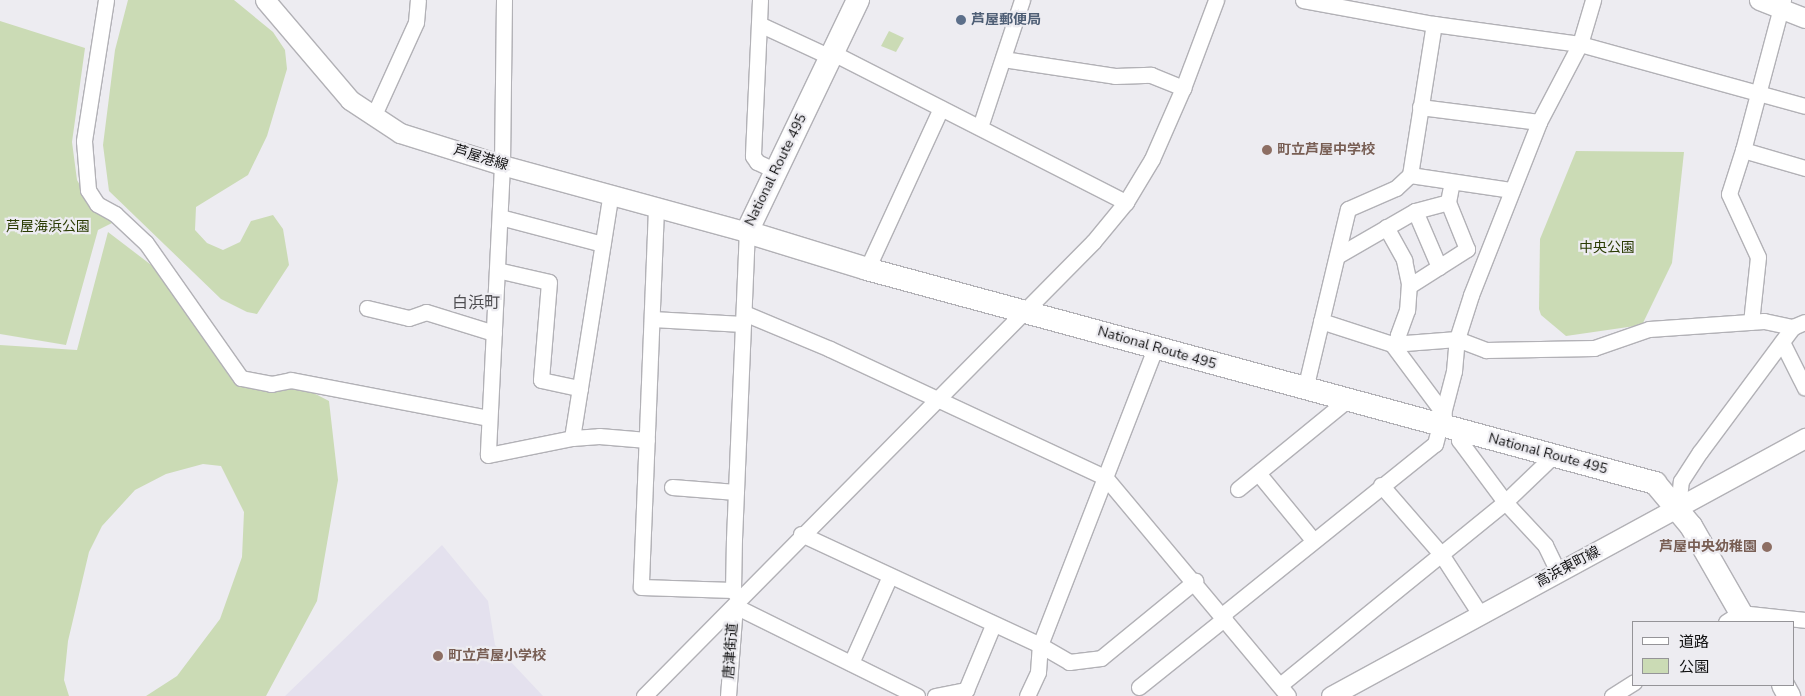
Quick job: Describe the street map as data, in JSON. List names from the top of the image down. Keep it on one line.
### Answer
{"streets":{"highway":["National Route 495"],"main road":["芦屋港線","高浜東町線"],"street":["唐津街道"]},"crossings":[["芦屋港線","National Route 495"],["芦屋港線","唐津街道"],["National Route 495","高浜東町線"],["National Route 495","唐津街道"]],"districts":["白浜町"],"parks":["芦屋海浜公園","中央公園"],"places":["芦屋郵便局","町立芦屋中学校","芦屋中央幼稚園","町立芦屋小学校"],"legend":["道路","公園"]}
